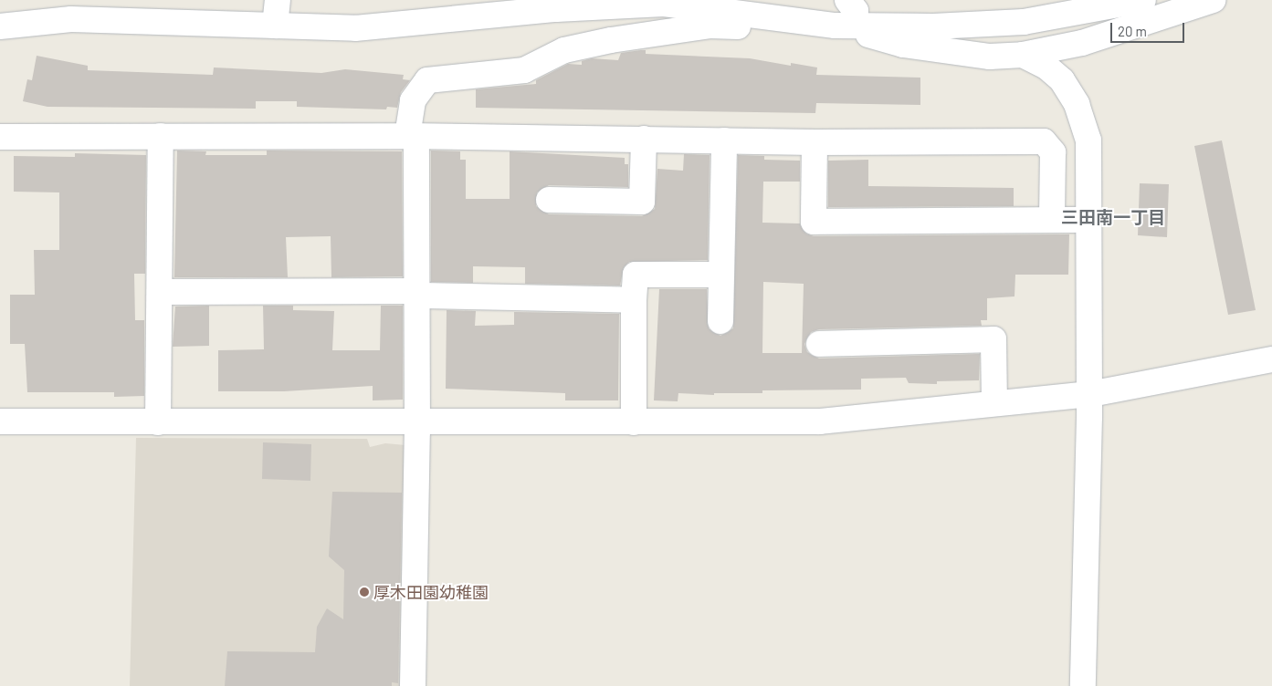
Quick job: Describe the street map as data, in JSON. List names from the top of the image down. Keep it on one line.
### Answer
{"districts":["三田南一丁目"],"places":["厚木田園幼稚園"],"scale_bar":"20 m"}
